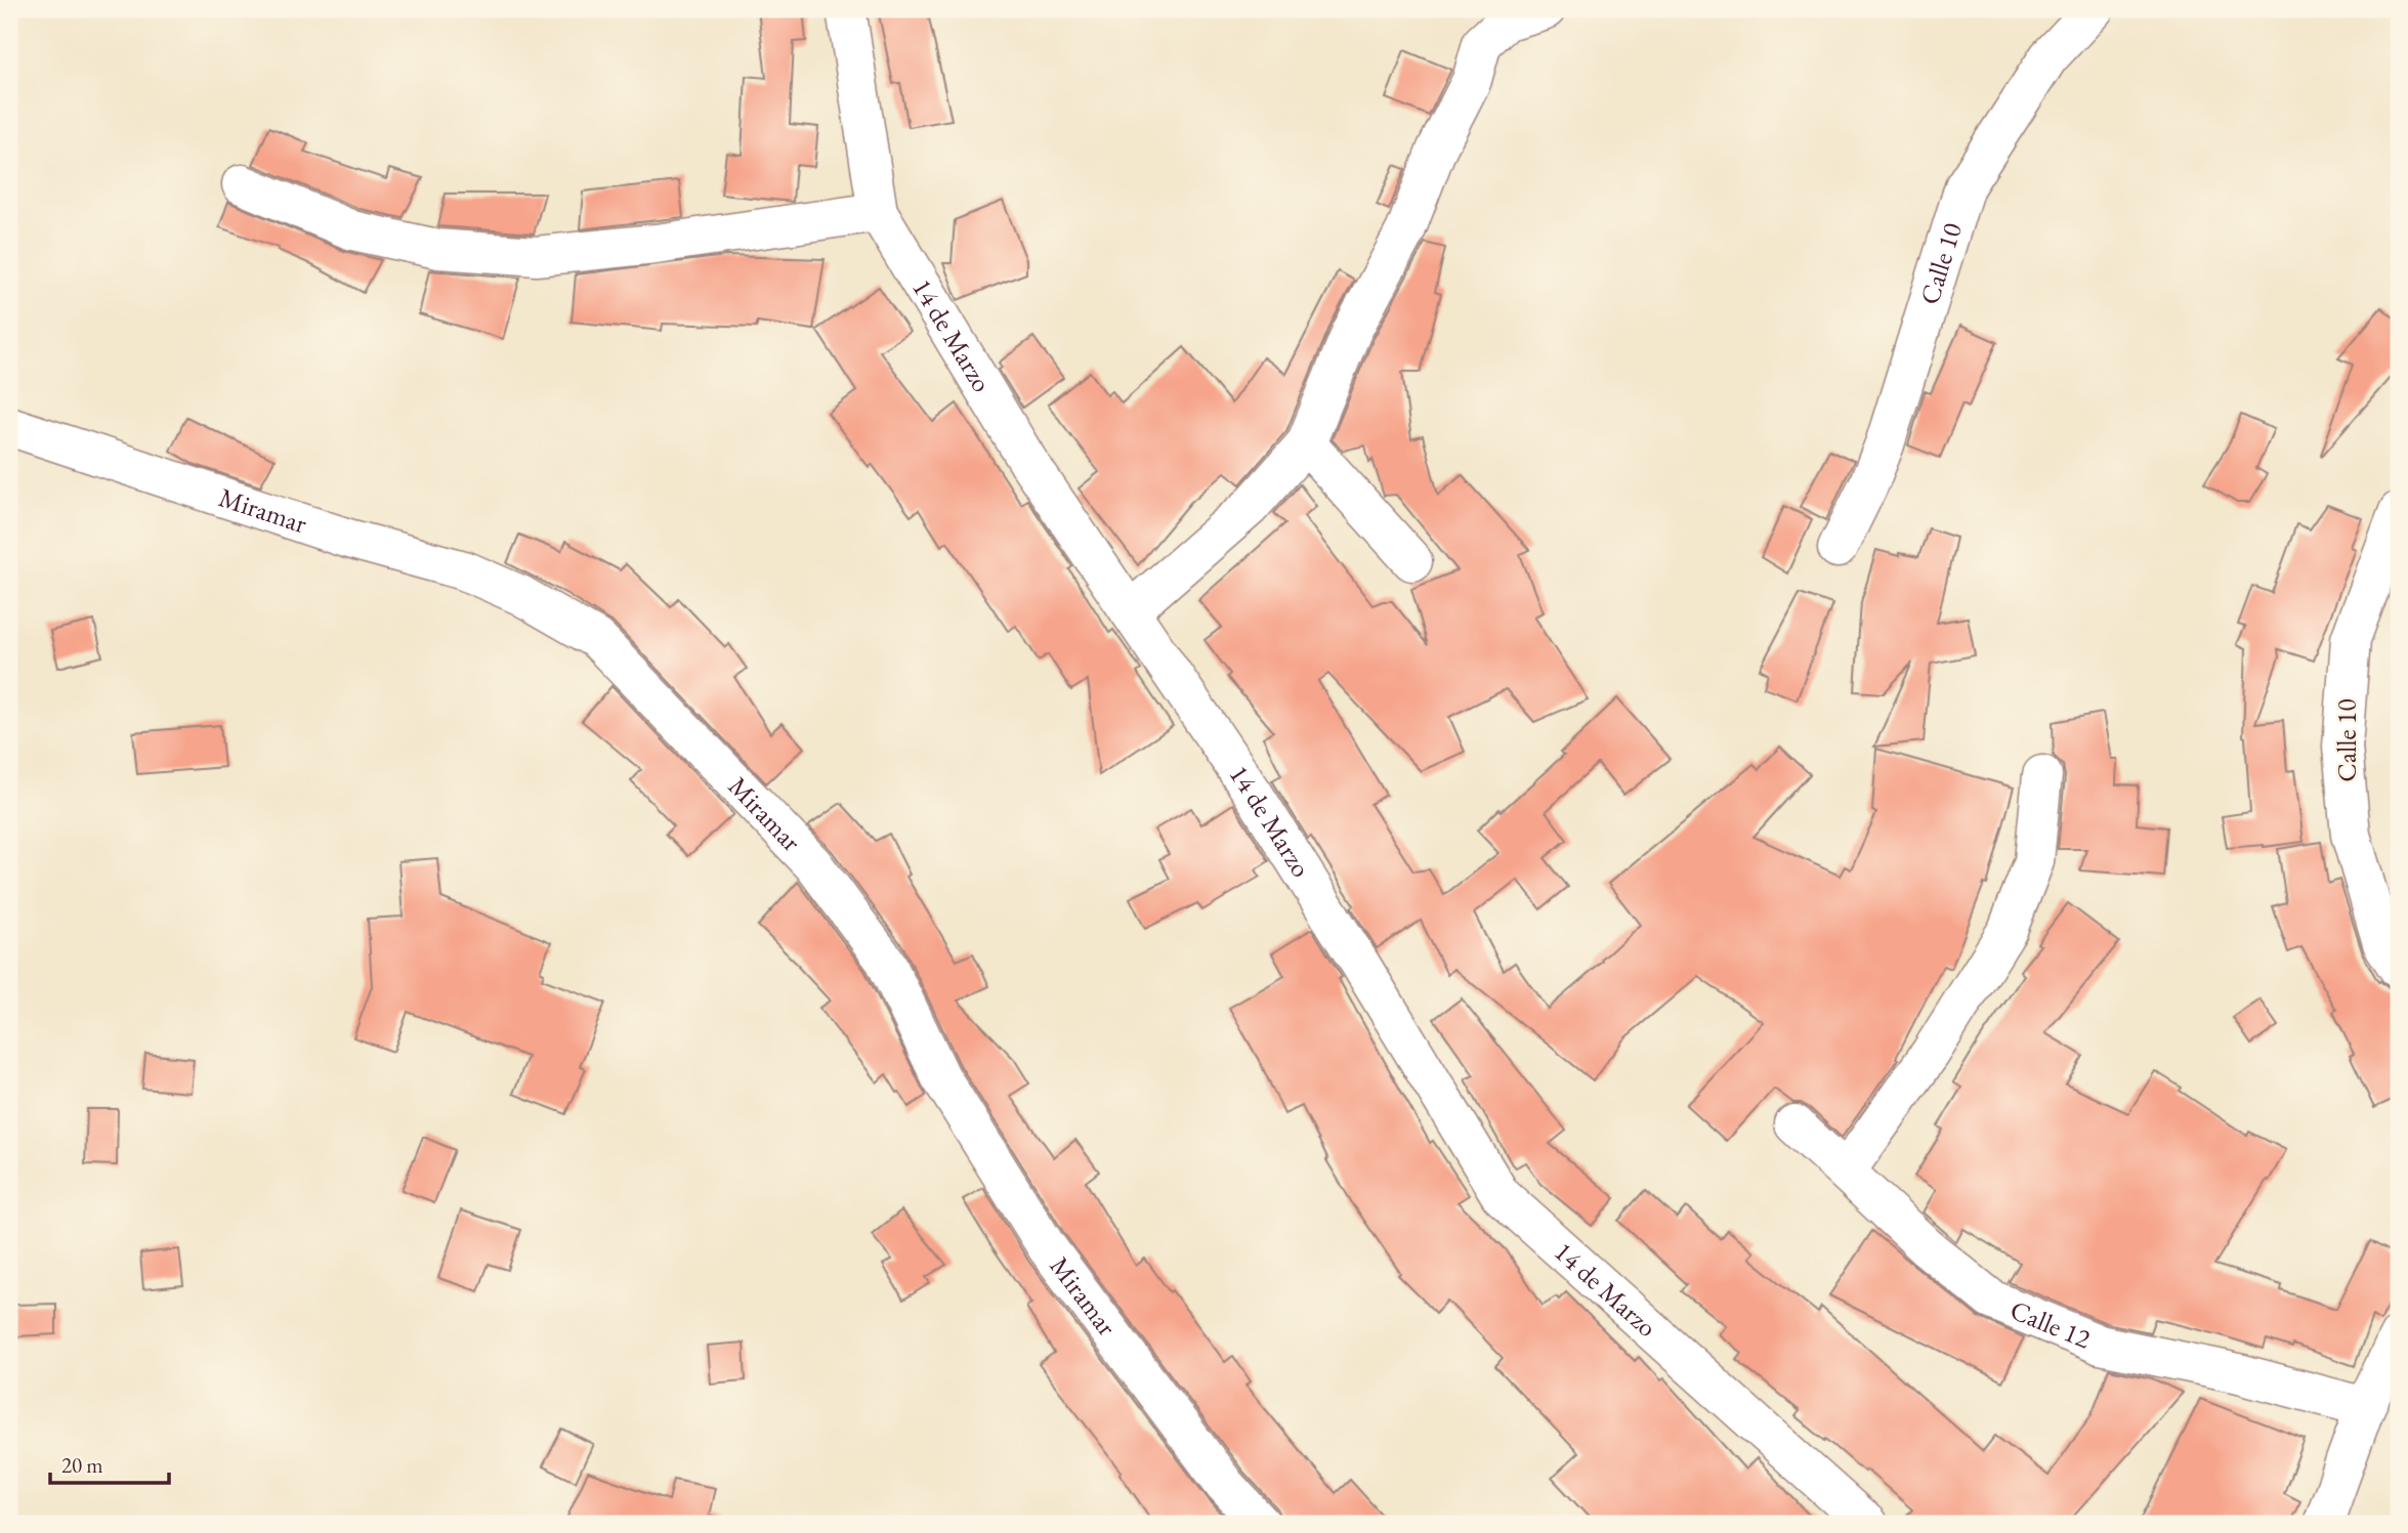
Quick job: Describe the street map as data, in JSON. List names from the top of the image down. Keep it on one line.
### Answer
{"streets":{"street":["Calle 10","14 de Marzo","Miramar","Calle 12"]},"scale_bar":"20 m"}
